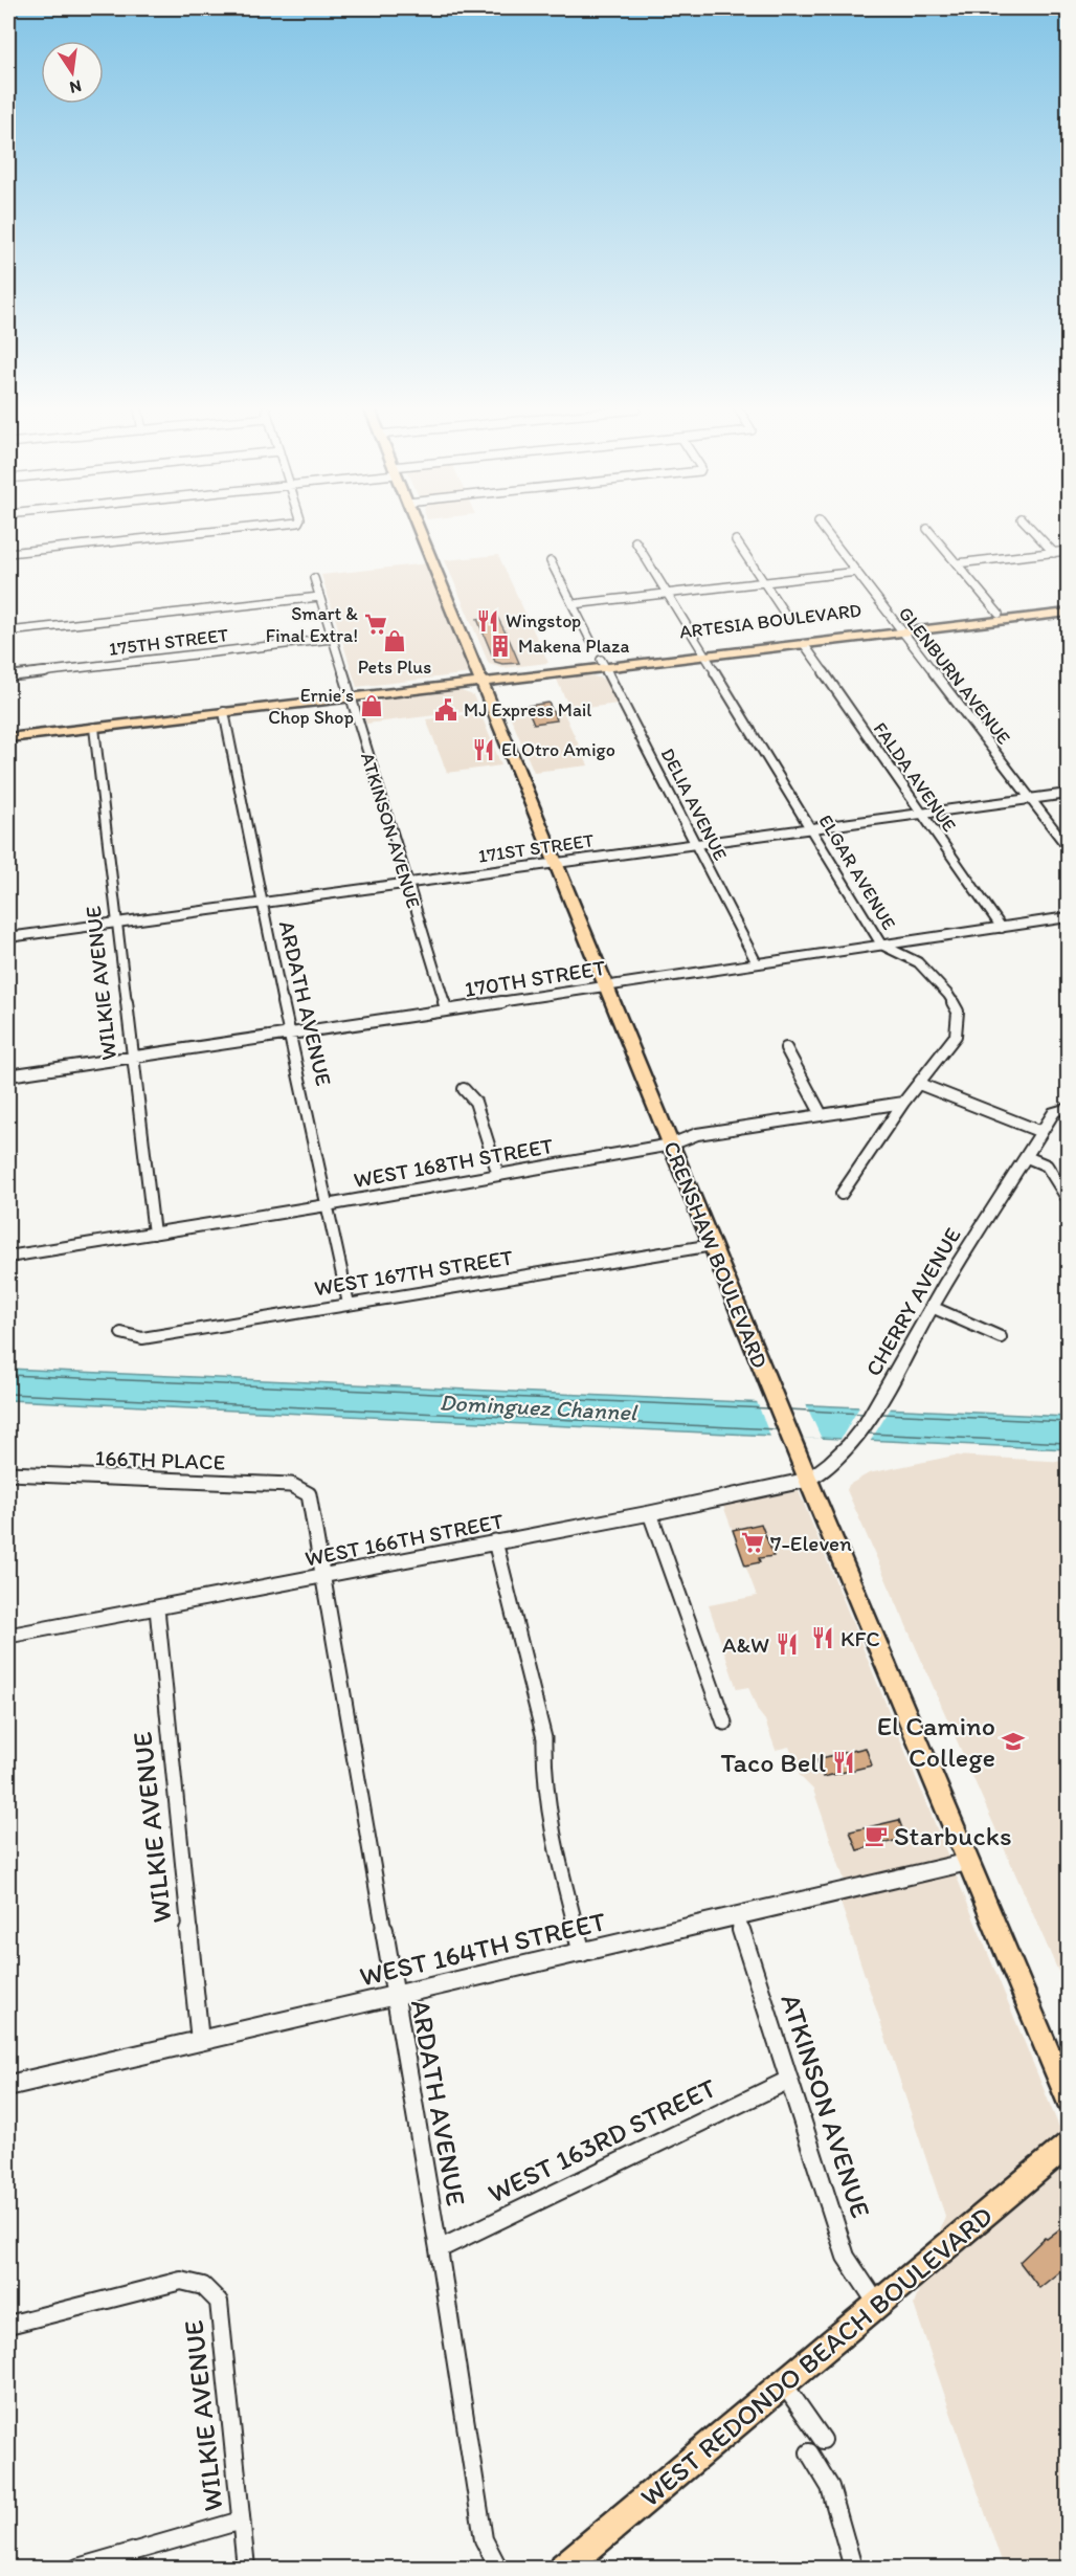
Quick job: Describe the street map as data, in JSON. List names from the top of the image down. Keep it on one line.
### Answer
{"streets":{"main road":["ARTESIA BOULEVARD","CRENSHAW BOULEVARD","WEST REDONDO BEACH BOULEVARD"],"street":["175TH STREET","GLENBURN AVENUE","FALDA AVENUE","DELIA AVENUE","ATKINSON AVENUE","171ST STREET","ELGAR AVENUE","170TH STREET","WILKIE AVENUE","ARDATH AVENUE","WEST 168TH STREET","WEST 167TH STREET","CHERRY AVENUE","166TH PLACE","WEST 166TH STREET","WEST 164TH STREET","WEST 163RD STREET"]},"crossings":[["ARTESIA BOULEVARD","GLENBURN AVENUE"],["ARTESIA BOULEVARD","FALDA AVENUE"],["ARTESIA BOULEVARD","DELIA AVENUE"],["ARTESIA BOULEVARD","ATKINSON AVENUE"],["ARTESIA BOULEVARD","ELGAR AVENUE"],["ARTESIA BOULEVARD","CRENSHAW BOULEVARD"],["175TH STREET","ATKINSON AVENUE"],["GLENBURN AVENUE","171ST STREET"],["FALDA AVENUE","171ST STREET"],["FALDA AVENUE","170TH STREET"],["DELIA AVENUE","171ST STREET"],["DELIA AVENUE","170TH STREET"],["ATKINSON AVENUE","171ST STREET"],["ATKINSON AVENUE","170TH STREET"],["ATKINSON AVENUE","WEST 164TH STREET"],["ATKINSON AVENUE","WEST 163RD STREET"],["ATKINSON AVENUE","WEST REDONDO BEACH BOULEVARD"],["171ST STREET","ELGAR AVENUE"],["171ST STREET","WILKIE AVENUE"],["171ST STREET","ARDATH AVENUE"],["171ST STREET","CRENSHAW BOULEVARD"],["ELGAR AVENUE","170TH STREET"],["ELGAR AVENUE","WEST 168TH STREET"],["170TH STREET","WILKIE AVENUE"],["170TH STREET","ARDATH AVENUE"],["170TH STREET","CRENSHAW BOULEVARD"],["WILKIE AVENUE","WEST 168TH STREET"],["WILKIE AVENUE","WEST 166TH STREET"],["WILKIE AVENUE","WEST 164TH STREET"],["ARDATH AVENUE","WEST 168TH STREET"],["ARDATH AVENUE","WEST 167TH STREET"],["ARDATH AVENUE","166TH PLACE"],["ARDATH AVENUE","WEST 166TH STREET"],["ARDATH AVENUE","WEST 164TH STREET"],["ARDATH AVENUE","WEST 163RD STREET"],["WEST 168TH STREET","CRENSHAW BOULEVARD"],["CRENSHAW BOULEVARD","WEST 167TH STREET"],["CRENSHAW BOULEVARD","CHERRY AVENUE"],["CRENSHAW BOULEVARD","WEST 166TH STREET"],["CRENSHAW BOULEVARD","WEST 164TH STREET"],["CHERRY AVENUE","WEST 166TH STREET"]],"water":["Dominguez Channel"],"places":{"restaurant":["Wingstop","El Otro Amigo","KFC","A&W","Taco Bell"],"supermarket":["Smart & Final Extra!","7-Eleven"],"shop":["Pets Plus","Ernie’s Chop Shop"],"building":["Makena Plaza"],"public building":["MJ Express Mail"],"school or university":["El Camino College"],"cafe":["Starbucks"]},"north":"bottom"}
